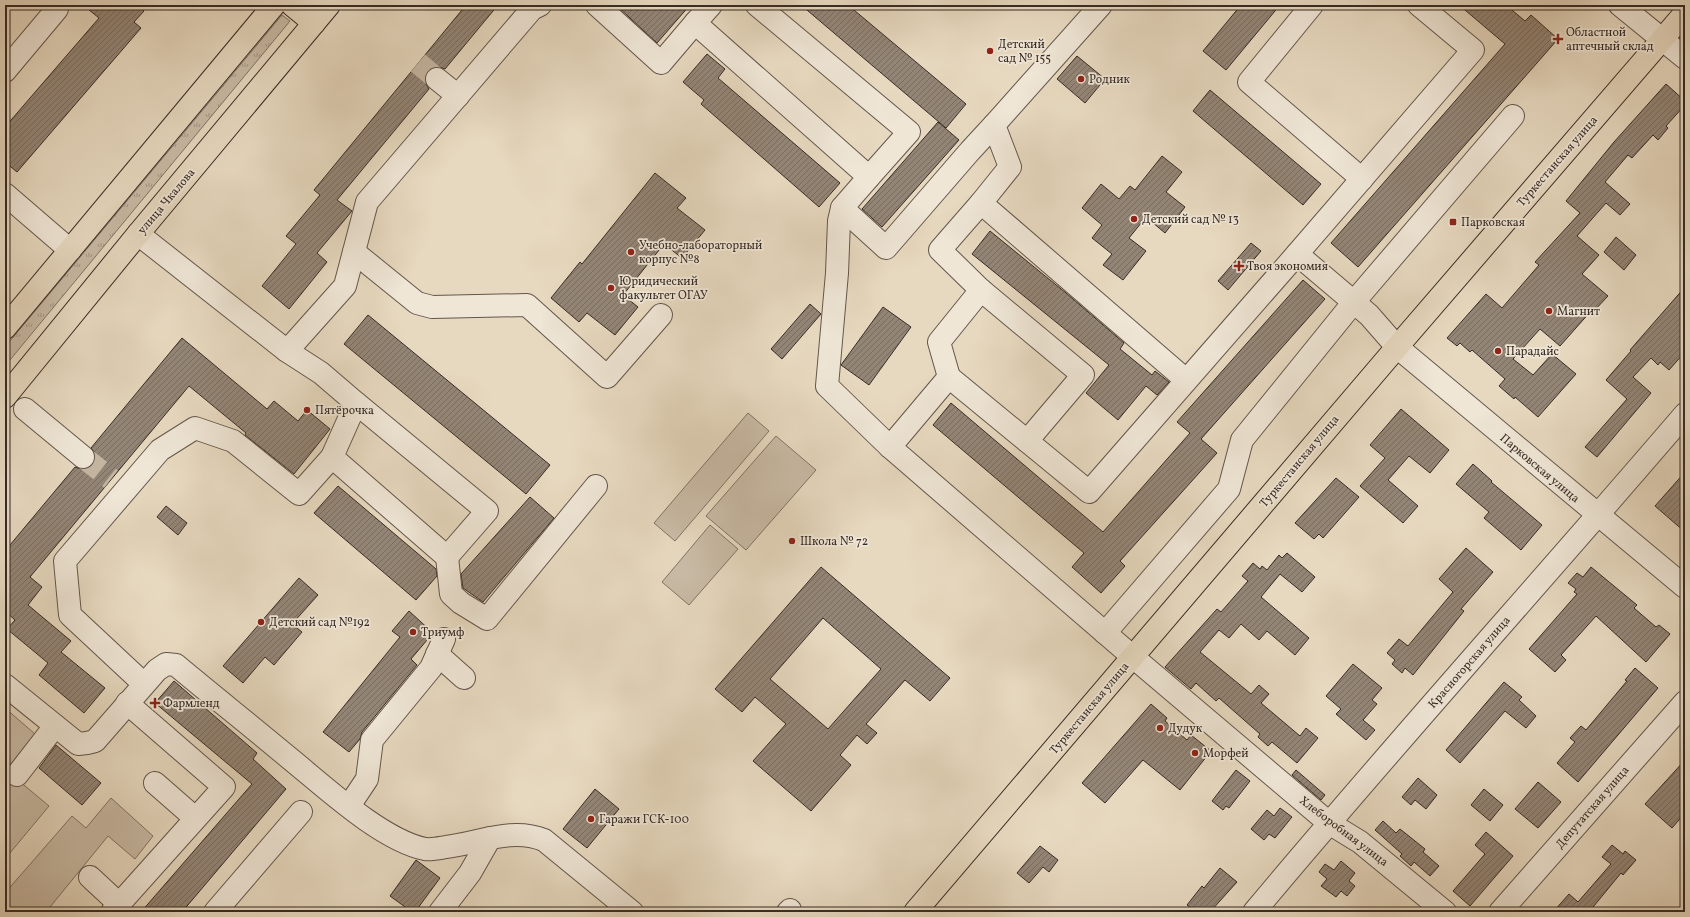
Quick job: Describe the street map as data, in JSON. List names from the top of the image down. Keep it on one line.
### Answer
{"streets":{"main road":["Туркестанская улица","улица Чкалова"],"street":["Парковская улица","Красногорская улица","Депутатская улица","Хлеборобная улица"]},"crossings":[["Туркестанская улица","Парковская улица"],["Туркестанская улица","Хлеборобная улица"],["Парковская улица","Красногорская улица"],["Красногорская улица","Хлеборобная улица"]],"places":{"health":["Областной аптечный склад","Твоя экономия","Фармленд"],"other":["Детский сад № 155","Родник","Детский сад № 13","Учебно-лабораторный корпус №8","Юридический факультет ОГАУ","Магнит","Парадайс","Пятёрочка","Школа № 72","Детский сад №192","Триумф","Дудук","Морфей","Гаражи ГСК-100"],"transit":["Парковская"]}}
